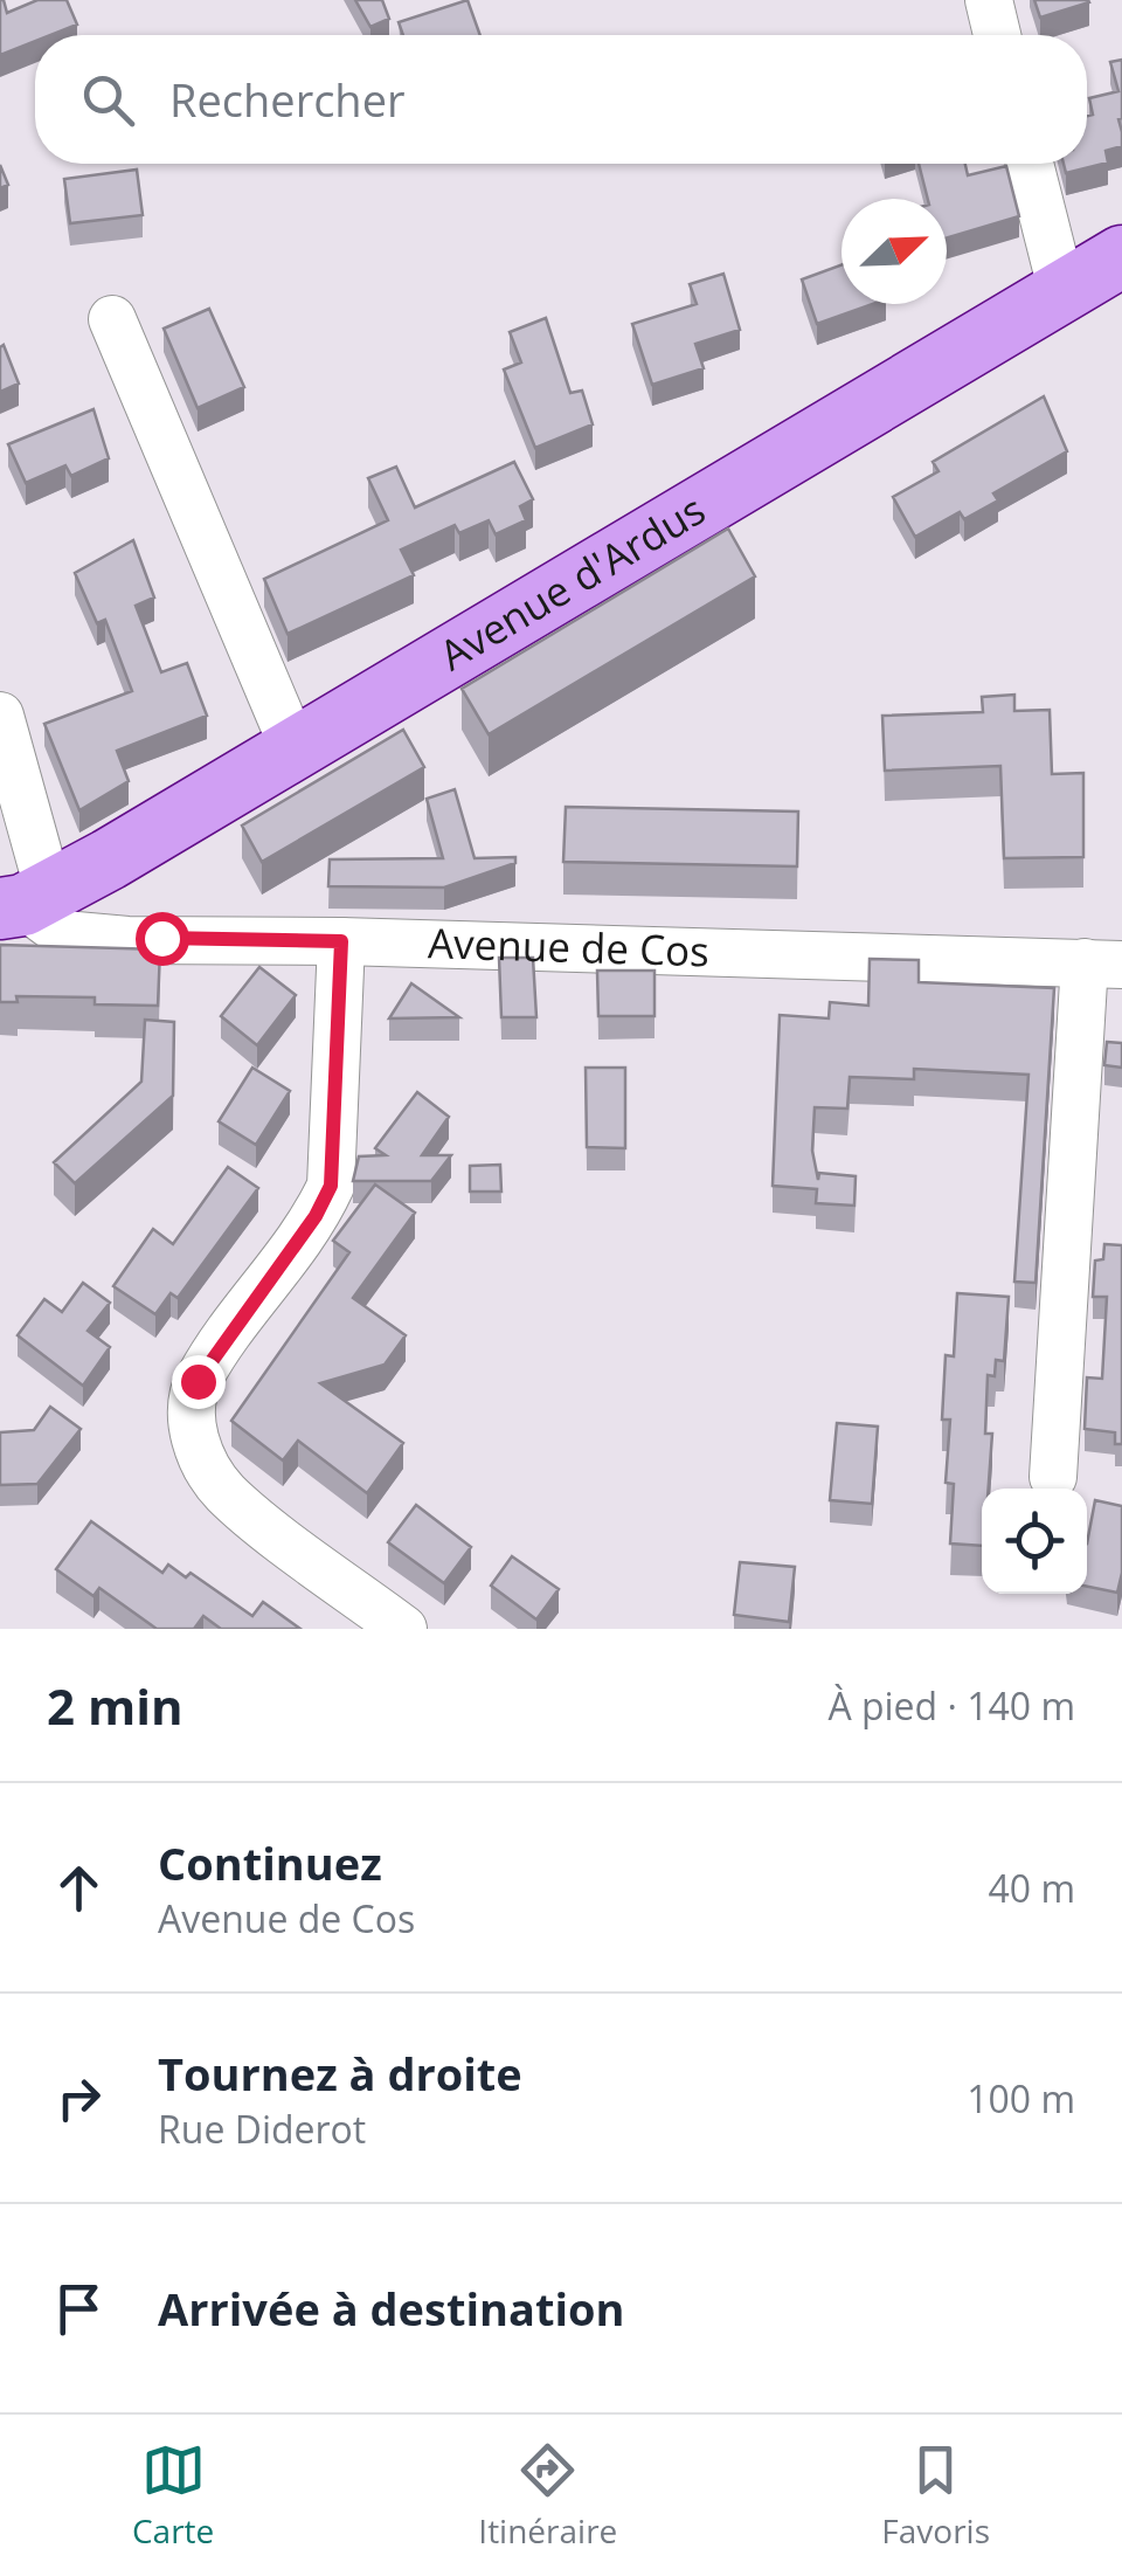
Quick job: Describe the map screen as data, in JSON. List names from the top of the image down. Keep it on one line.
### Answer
{"streets":{"main road":["Avenue d'Ardus"],"street":["Avenue de Cos"]},"crossings":[["Avenue d'Ardus","Avenue de Cos"]],"north":"top right","page":{"search":"Rechercher","heading":["2 min","À pied · 140 m"],"list":[["Continuez","Avenue de Cos","40 m"],["Tournez à droite","Rue Diderot","100 m"],"Arrivée à destination"],"nav":["Carte","Itinéraire","Favoris"]}}
